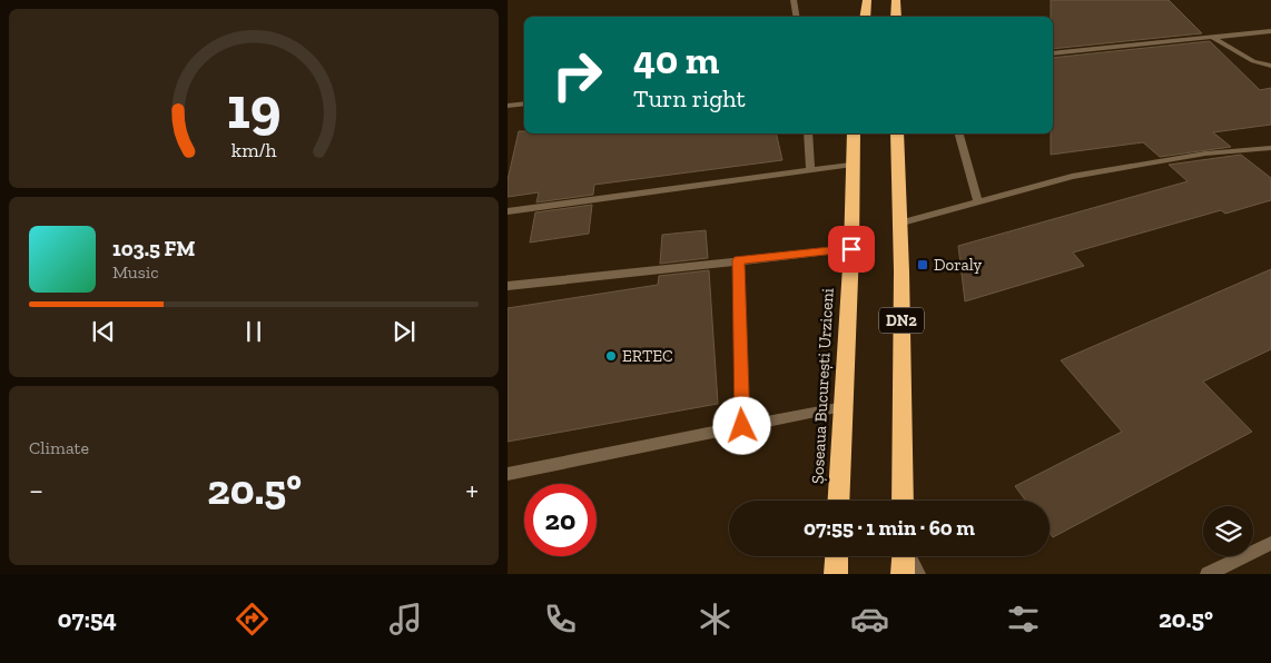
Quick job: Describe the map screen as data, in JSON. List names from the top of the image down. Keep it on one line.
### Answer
{"streets":{"highway":["DN2","Șoseaua București Urziceni"]},"places":{"transit":["Doraly"],"other":["ERTEC"]},"page":{"turn":["40 m","Turn right"],"song":["103.5 FM","Music"],"tile":"Climate","heat":["−","20.5°","+"],"limit":"20","trip":"07:55 · 1 min · 60 m","tabs":["07:54","20.5°"],"gauge":["19","km/h"]}}
